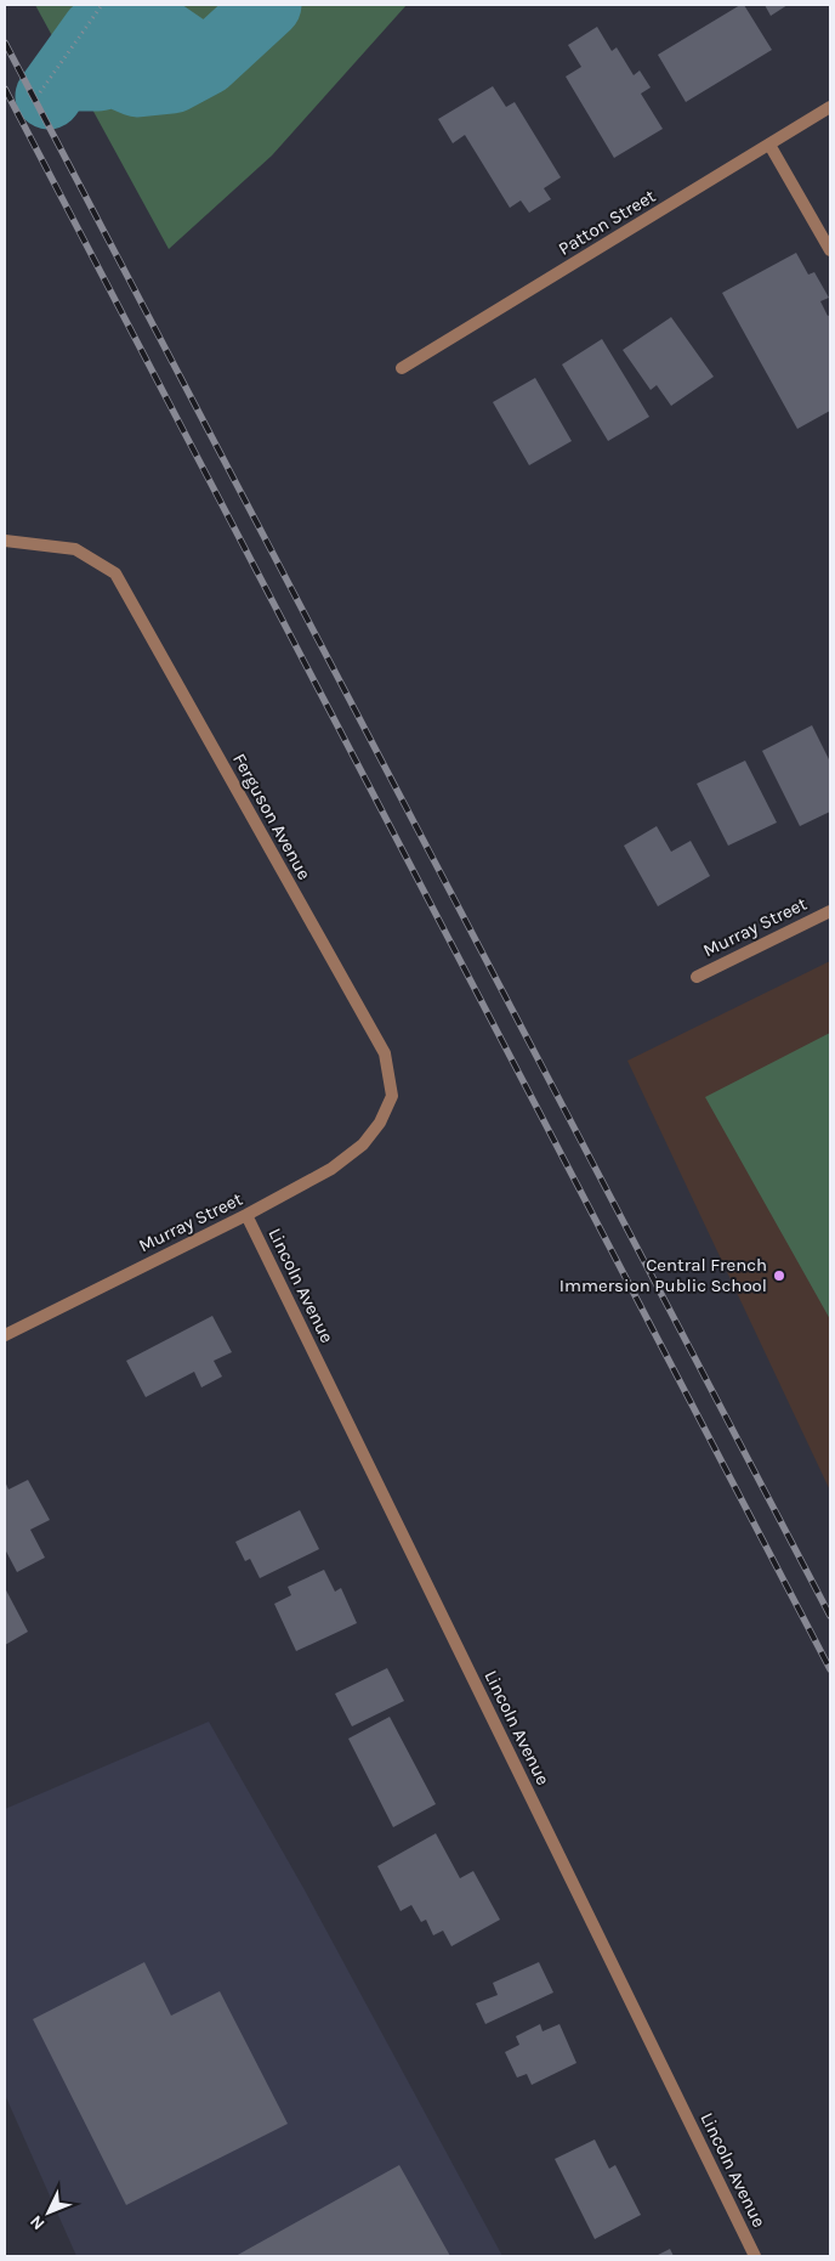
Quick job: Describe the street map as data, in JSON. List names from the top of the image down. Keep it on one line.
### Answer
{"streets":{"street":["Patton Street","Ferguson Avenue","Murray Street","Lincoln Avenue"]},"crossings":[["Ferguson Avenue","Murray Street"],["Murray Street","Lincoln Avenue"]],"places":["Central French Immersion Public School"],"north":"bottom left"}
